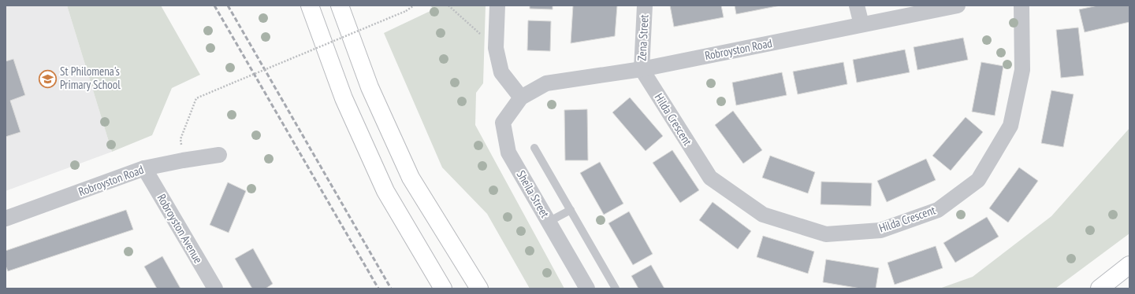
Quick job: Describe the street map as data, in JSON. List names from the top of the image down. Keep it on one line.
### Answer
{"streets":{"street":["Zena Street","Robroyston Road","Hilda Crescent","Sheila Street","Robroyston Avenue"]},"crossings":[["Zena Street","Robroyston Road"],["Zena Street","Hilda Crescent"],["Robroyston Road","Hilda Crescent"],["Robroyston Road","Sheila Street"],["Robroyston Road","Robroyston Avenue"]],"places":{"school or university":["St Philomena's Primary School"]}}
